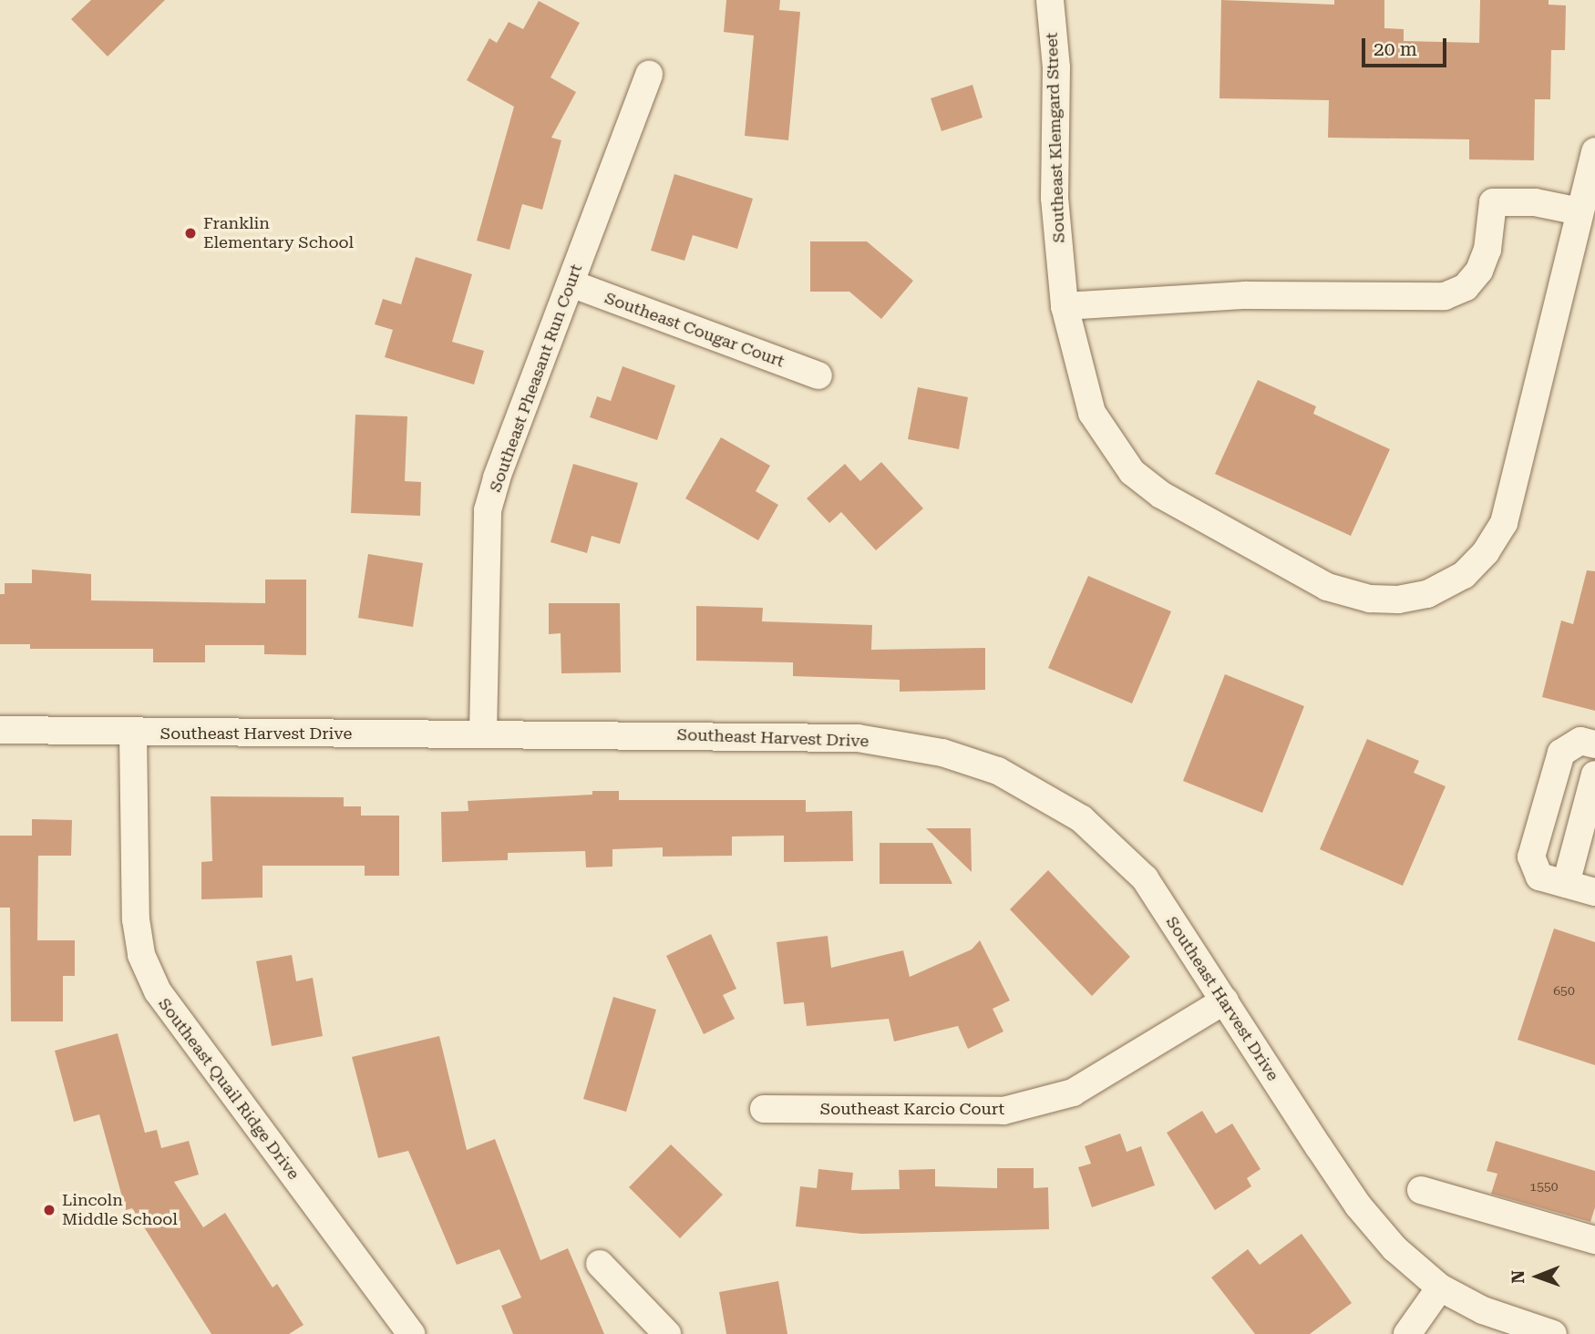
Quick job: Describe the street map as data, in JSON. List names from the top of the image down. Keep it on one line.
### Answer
{"streets":{"street":["Southeast Klemgard Street","Southeast Cougar Court","Southeast Pheasant Run Court","Southeast Harvest Drive","Southeast Quail Ridge Drive","Southeast Karcio Court"]},"crossings":[["Southeast Cougar Court","Southeast Pheasant Run Court"],["Southeast Pheasant Run Court","Southeast Harvest Drive"],["Southeast Harvest Drive","Southeast Quail Ridge Drive"],["Southeast Harvest Drive","Southeast Karcio Court"]],"places":["Franklin Elementary School","Lincoln Middle School"],"house_numbers":["650","1550"],"scale_bar":"20 m","north":"left"}
